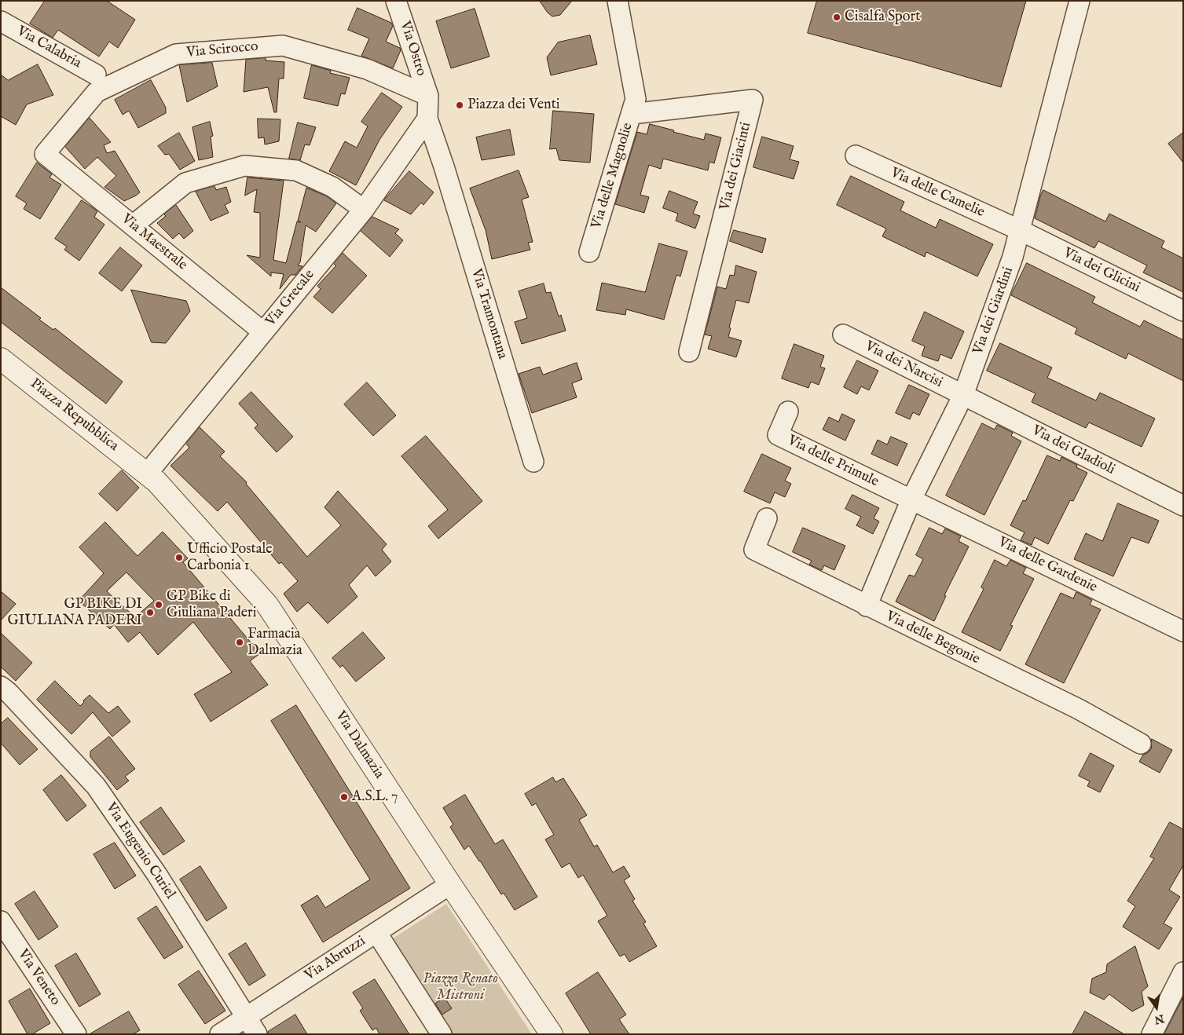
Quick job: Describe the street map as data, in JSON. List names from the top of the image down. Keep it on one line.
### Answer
{"streets":{"street":["Via Calabria","Via Ostro","Via Scirocco","Via dei Giacinti","Via delle Magnolie","Via delle Camelie","Via Maestrale","Via dei Glicini","Via Grecale","Via dei Giardini","Via Tramontana","Via dei Narcisi","Piazza Repubblica","Via dei Gladioli","Via delle Primule","Via delle Gardenie","Via delle Begonie","Via Dalmazia","Via Eugenio Curiel","Via Abruzzi","Via Veneto"]},"crossings":[["Via Ostro","Via Scirocco"],["Via Scirocco","Via Maestrale"],["Via dei Giacinti","Via delle Magnolie"],["Via delle Camelie","Via dei Glicini"],["Via delle Camelie","Via dei Giardini"],["Via Maestrale","Via Grecale"],["Via dei Glicini","Via dei Giardini"],["Via Grecale","Via Tramontana"],["Via Grecale","Piazza Repubblica"],["Via Grecale","Via Dalmazia"],["Via dei Giardini","Via dei Narcisi"],["Via dei Giardini","Via dei Gladioli"],["Via dei Giardini","Via delle Primule"],["Via dei Giardini","Via delle Gardenie"],["Via dei Giardini","Via delle Begonie"],["Via dei Narcisi","Via dei Gladioli"],["Piazza Repubblica","Via Dalmazia"],["Via delle Primule","Via delle Gardenie"],["Via Dalmazia","Via Abruzzi"],["Via Eugenio Curiel","Via Abruzzi"]],"parks":["Piazza Renato Mistroni"],"places":["Cisalfa Sport","Piazza dei Venti","Ufficio Postale Carbonia 1","GP Bike di Giuliana Paderi","GP BIKE DI GIULIANA PADERI","Farmacia Dalmazia","A.S.L. 7"],"north":"bottom"}
